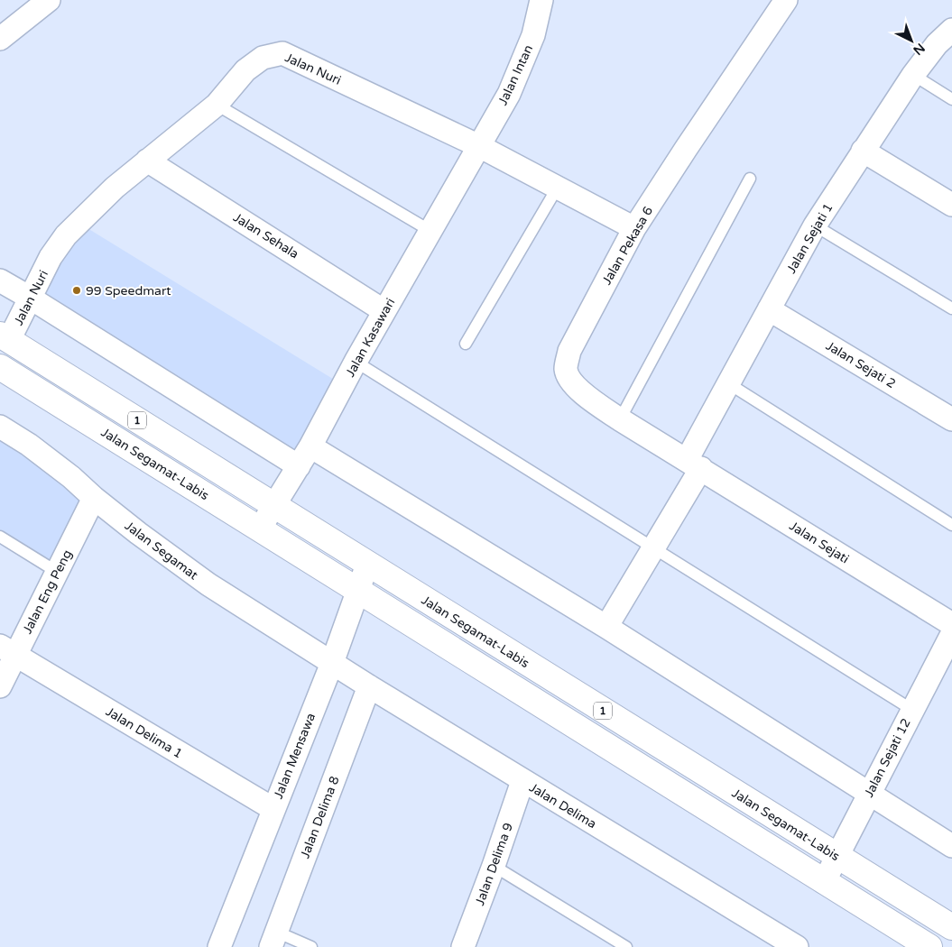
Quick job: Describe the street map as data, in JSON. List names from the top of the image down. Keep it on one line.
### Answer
{"streets":{"highway":["1","Jalan Segamat-Labis"],"street":["Jalan Nuri","Jalan Intan","Jalan Sehala","Jalan Sejati 1","Jalan Pekasa 6","Jalan Kasawari","Jalan Sejati 2","Jalan Sejati","Jalan Segamat","Jalan Eng Peng","Jalan Delima 1","Jalan Mensawa","Jalan Sejati 12","Jalan Delima","Jalan Delima 8","Jalan Delima 9"]},"crossings":[["Jalan Nuri","Jalan Intan"],["Jalan Nuri","Jalan Sehala"],["Jalan Nuri","Jalan Pekasa 6"],["Jalan Nuri","Jalan Kasawari"],["Jalan Nuri","Jalan Segamat-Labis"],["Jalan Intan","Jalan Kasawari"],["Jalan Sehala","Jalan Kasawari"],["Jalan Sejati 1","Jalan Pekasa 6"],["Jalan Sejati 1","Jalan Sejati 2"],["Jalan Sejati 1","Jalan Sejati"],["Jalan Pekasa 6","Jalan Sejati"],["Jalan Kasawari","Jalan Segamat-Labis"],["Jalan Segamat-Labis","Jalan Mensawa"],["Jalan Segamat-Labis","Jalan Sejati 12"],["Jalan Segamat","Jalan Eng Peng"],["Jalan Segamat","Jalan Mensawa"],["Jalan Segamat","Jalan Delima"],["Jalan Eng Peng","Jalan Delima 1"],["Jalan Delima 1","Jalan Mensawa"],["Jalan Mensawa","Jalan Delima"],["Jalan Delima","Jalan Delima 8"],["Jalan Delima","Jalan Delima 9"]],"places":["99 Speedmart"],"north":"bottom right"}
